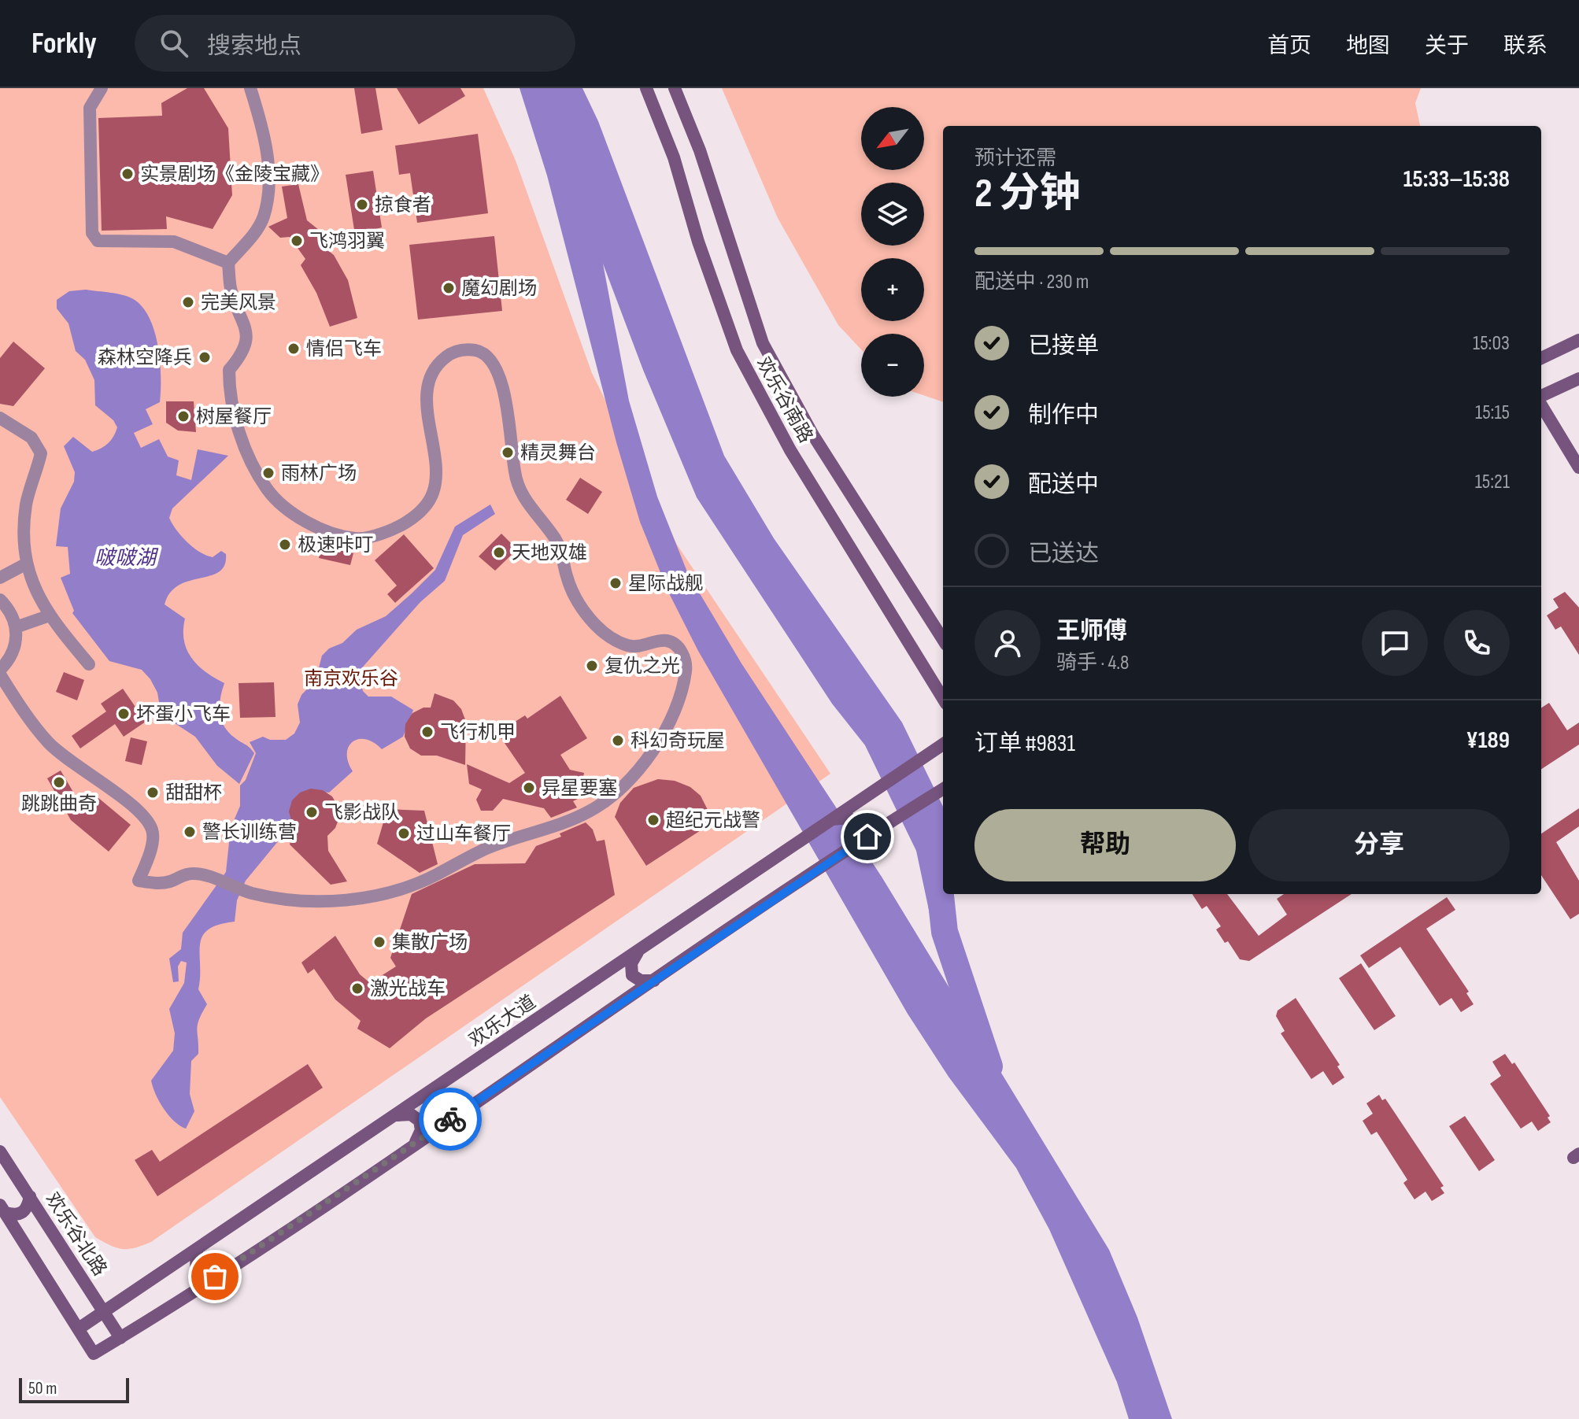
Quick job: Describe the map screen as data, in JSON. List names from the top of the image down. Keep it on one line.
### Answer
{"streets":{"main road":["欢乐谷南路","欢乐大道","欢乐谷北路"]},"crossings":[["欢乐大道","欢乐谷北路"]],"water":["啵啵湖"],"parks":["南京欢乐谷"],"places":["实景剧场《金陵宝藏》","掠食者","飞鸿羽翼","魔幻剧场","完美风景","情侣飞车","森林空降兵","树屋餐厅","精灵舞台","雨林广场","极速咔叮","天地双雄","星际战舰","复仇之光","坏蛋小飞车","飞行机甲","科幻奇玩屋","跳跳曲奇","异星要塞","甜甜杯","飞影战队","超纪元战警","警长训练营","过山车餐厅","集散广场","激光战车"],"scale_bar":"50 m","north":"bottom left","page":{"header":"Forkly","search":"搜索地点","nav":["首页","地图","关于","联系"],"map_buttons":["+","−"],"heading":["2 分钟","预计还需","15:33–15:38"],"panel":["王师傅","骑手 · 4.8","订单 #9831","¥189"],"bar":"配送中 · 230 m","list":[["已接单","15:03"],["制作中","15:15"],["配送中","15:21"],"已送达"],"buttons":["帮助","分享"],"scale":"50 m"}}
